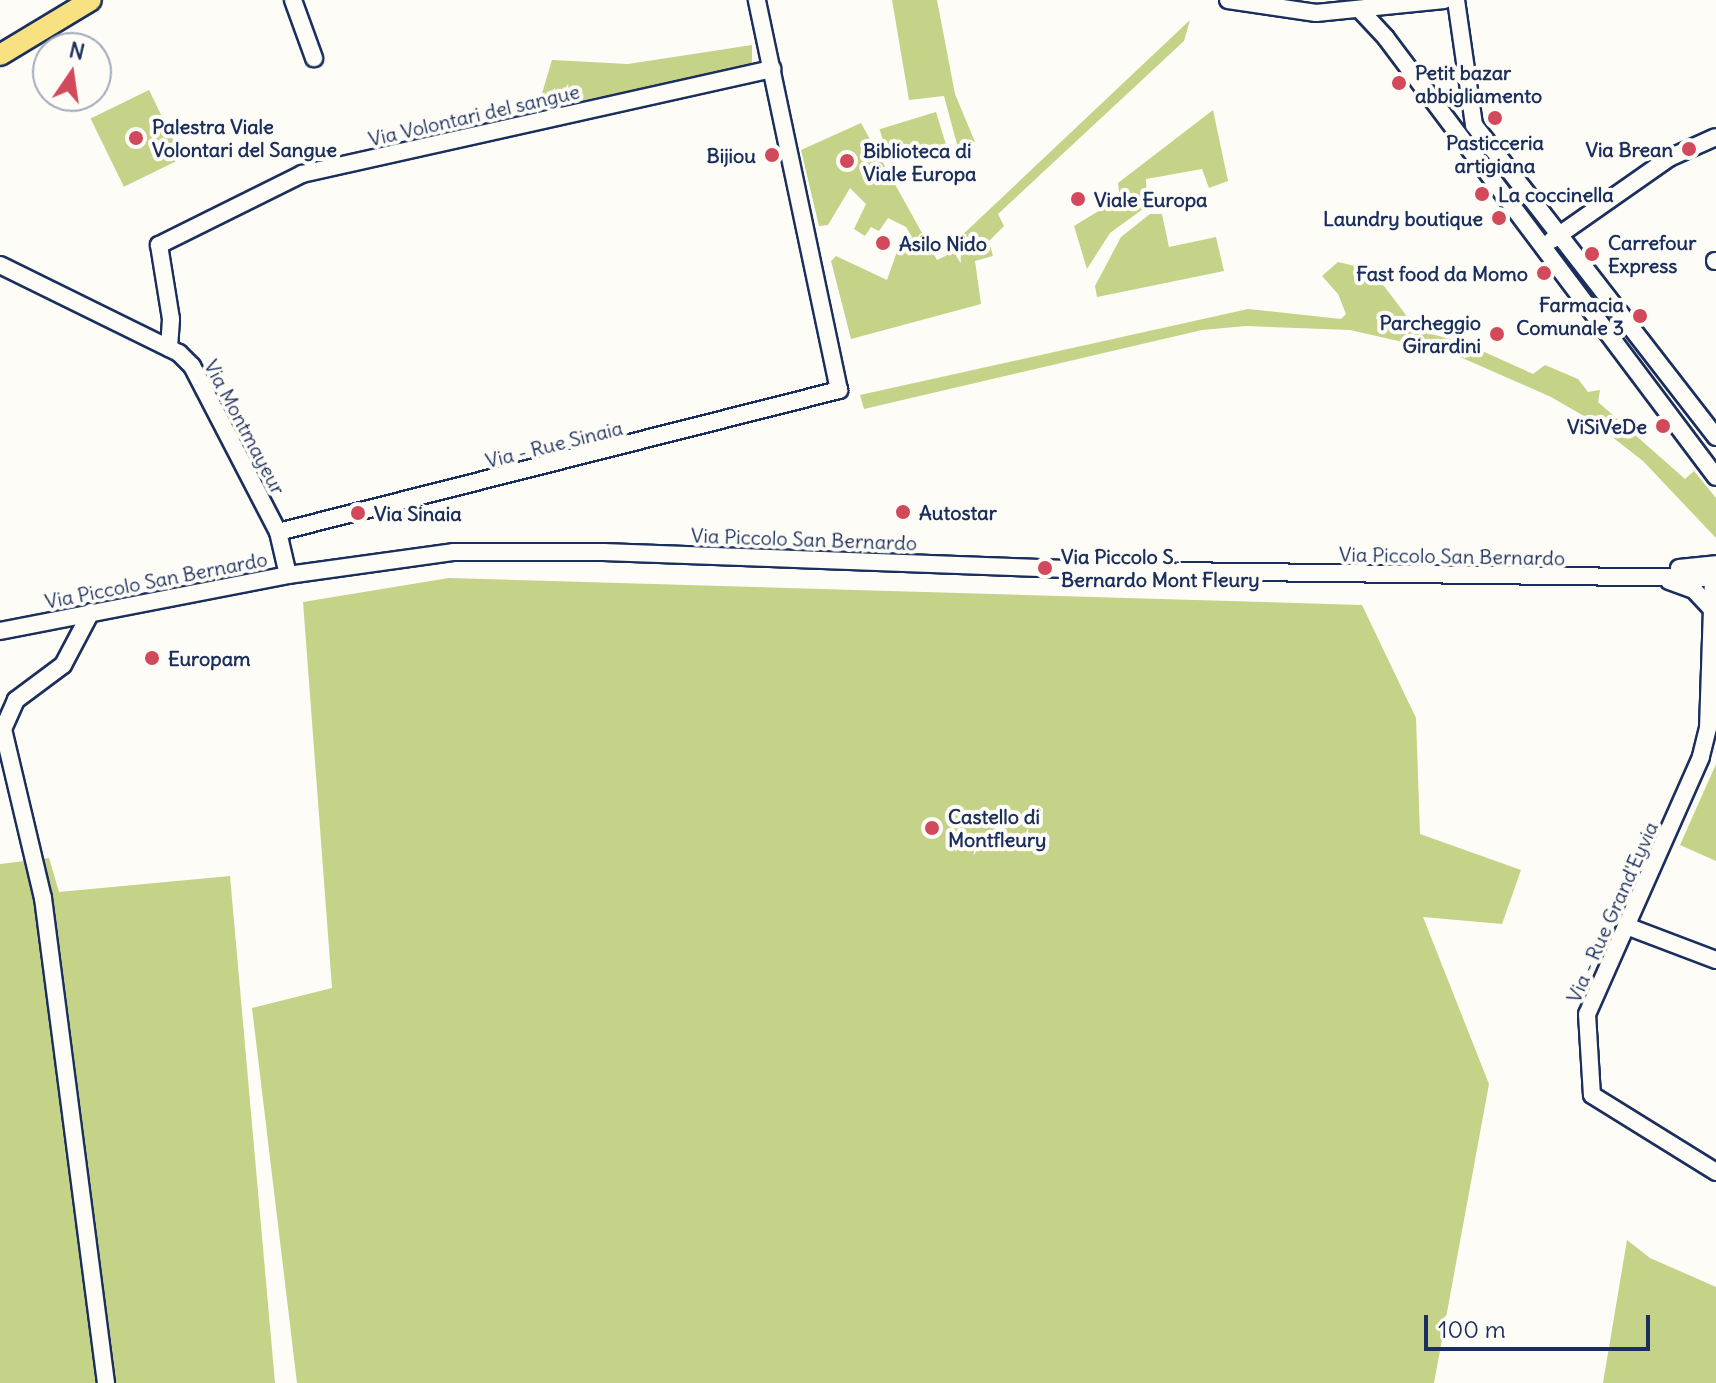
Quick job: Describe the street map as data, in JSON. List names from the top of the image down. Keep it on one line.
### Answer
{"streets":{"street":["Via Volontari del sangue","Via Montmayeur","Via - Rue Sinaia","Via Piccolo San Bernardo","Via - Rue Grand'Eyvia"]},"crossings":[["Via Volontari del sangue","Via Montmayeur"],["Via Volontari del sangue","Via - Rue Sinaia"],["Via Montmayeur","Via - Rue Sinaia"],["Via Montmayeur","Via Piccolo San Bernardo"],["Via Piccolo San Bernardo","Via - Rue Grand'Eyvia"]],"places":["Petit bazar abbigliamento","Pasticceria artigiana","Palestra Viale Volontari del Sangue","Via Brean","Bijiou","Biblioteca di Viale Europa","La coccinella","Viale Europa","Laundry boutique","Asilo Nido","Carrefour Express","Fast food da Momo","Farmacia Comunale 3","Parcheggio Girardini","ViSiVeDe","Autostar","Via Sinaia","Via Piccolo S. Bernardo Mont Fleury","Europam","Castello di Montfleury"],"scale_bar":"100 m","north":"top"}
